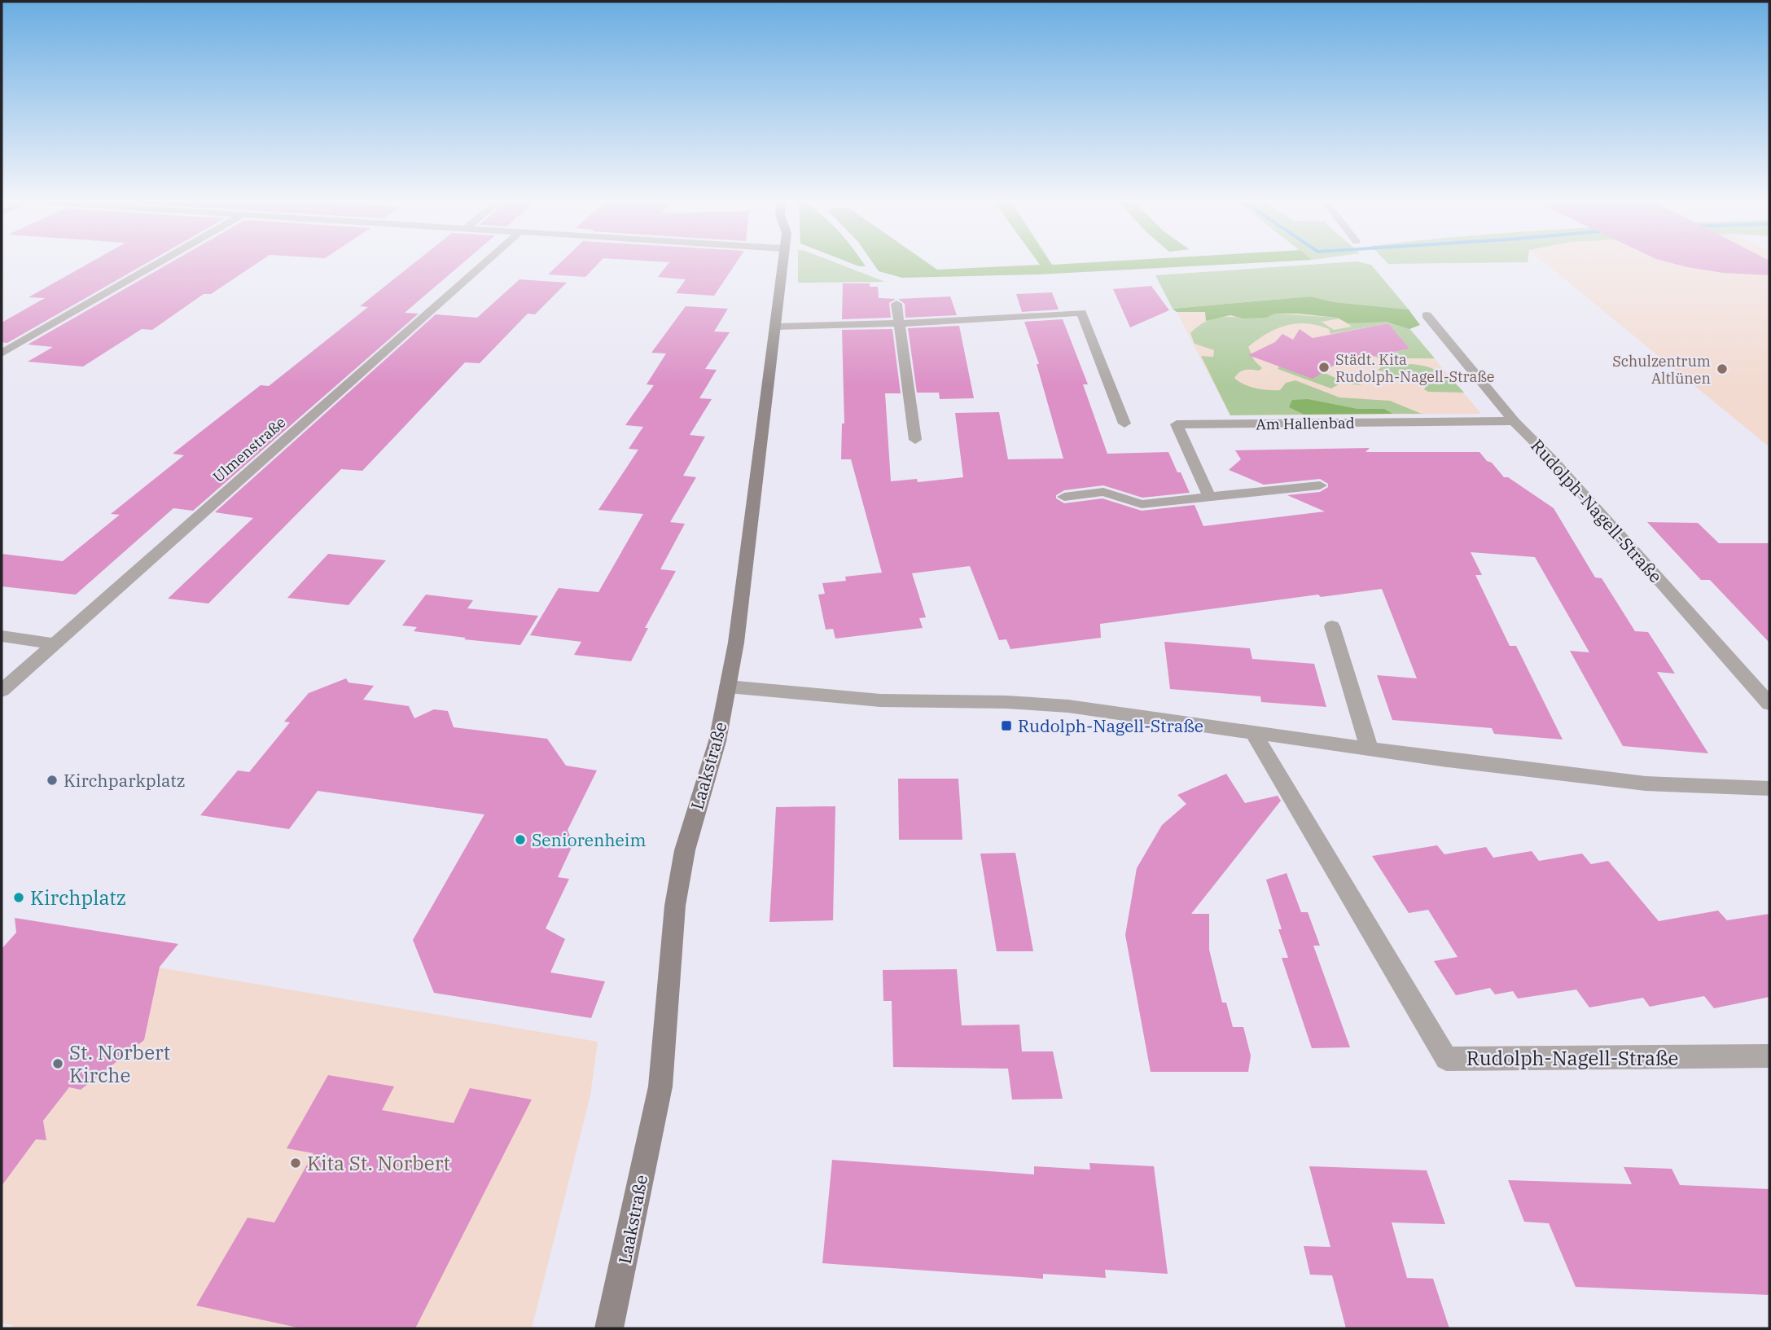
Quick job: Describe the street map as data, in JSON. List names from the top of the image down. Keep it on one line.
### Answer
{"streets":{"street":["Am Hallenbad","Ulmenstraße","Rudolph-Nagell-Straße","Laakstraße"]},"crossings":[["Am Hallenbad","Rudolph-Nagell-Straße"]],"places":{"other":["Städt. Kita Rudolph-Nagell-Straße","Schulzentrum Altlünen","Kirchparkplatz","Seniorenheim","Kirchplatz","St. Norbert Kirche","Kita St. Norbert"],"transit":["Rudolph-Nagell-Straße"]}}
